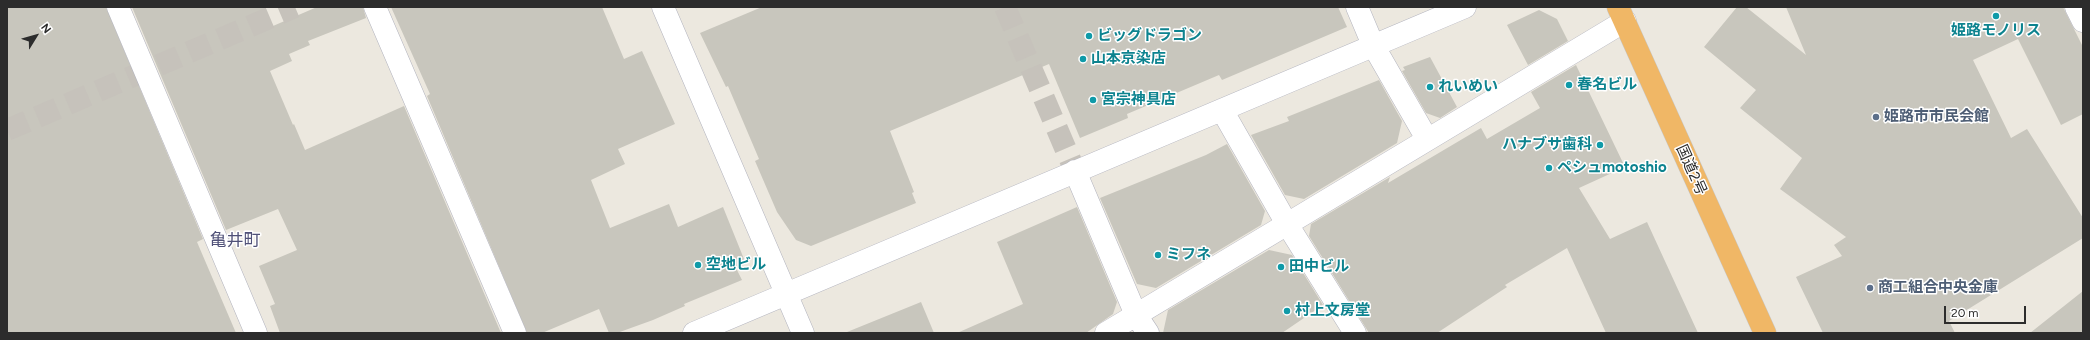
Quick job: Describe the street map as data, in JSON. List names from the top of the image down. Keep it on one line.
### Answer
{"streets":{"highway":["国道2号"]},"districts":["亀井町"],"places":["姫路モノリス","ビッグドラゴン","山本京染店","春名ビル","れいめい","宮宗神具店","姫路市市民会館","ハナブサ歯科","ペシュmotoshio","ミフネ","空地ビル","田中ビル","商工組合中央金庫","村上文房堂"],"scale_bar":"20 m","north":"top right"}
